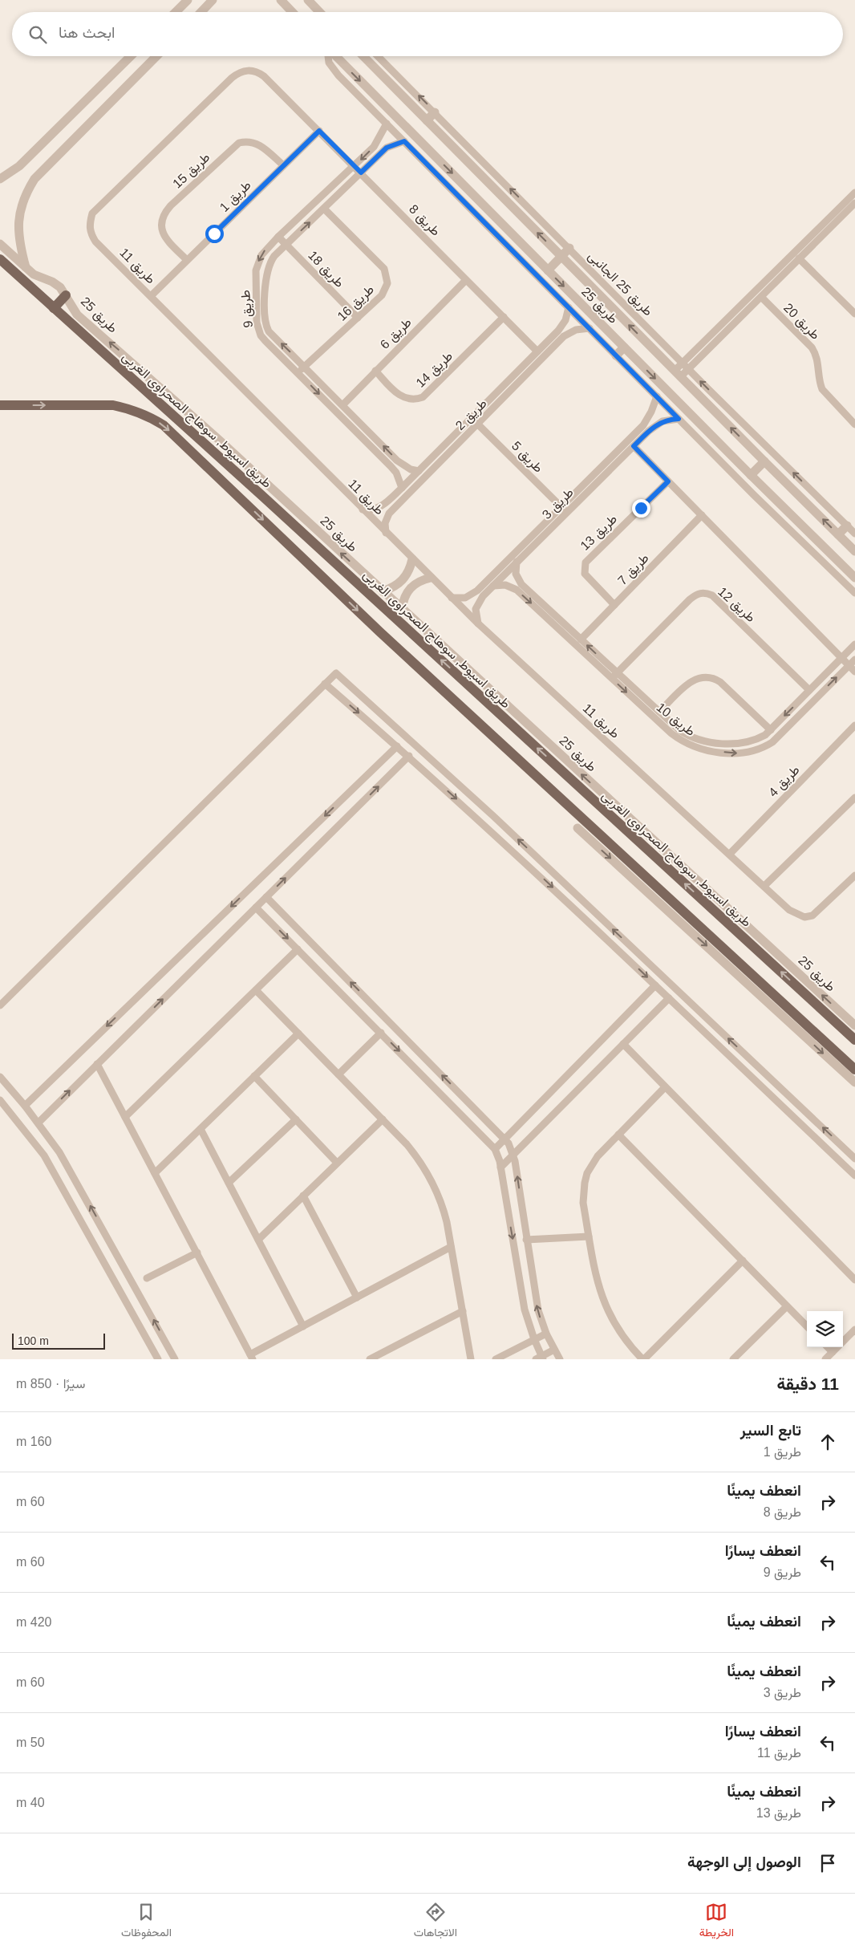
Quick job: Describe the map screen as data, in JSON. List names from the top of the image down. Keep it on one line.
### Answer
{"streets":{"main road":["طريق اسيوط, سوهاج الصحراوى الغربى"],"street":["طريق 15","طريق 1","طريق 8","طريق 11","طريق 18","طريق 25 الجانبى","طريق 16","طريق 25","طريق 9","طريق 20","طريق 6","طريق 14","طريق 2","طريق 5","طريق 3","طريق 13","طريق 7","طريق 12","طريق 10","طريق 4"]},"crossings":[["طريق 15","طريق 1"],["طريق 1","طريق 8"],["طريق 1","طريق 11"],["طريق 8","طريق 11"],["طريق 8","طريق 9"],["طريق 8","طريق 6"],["طريق 8","طريق 14"],["طريق 8","طريق 2"],["طريق 11","طريق 2"],["طريق 11","طريق 3"],["طريق 11","طريق 4"],["طريق 18","طريق 16"],["طريق 18","طريق 9"],["طريق 16","طريق 9"],["طريق 25","طريق اسيوط, سوهاج الصحراوى الغربى"],["طريق 9","طريق 6"],["طريق 9","طريق 2"],["طريق 6","طريق 14"],["طريق 2","طريق 5"],["طريق 5","طريق 3"],["طريق 3","طريق 10"],["طريق 13","طريق 7"],["طريق 7","طريق 10"],["طريق 12","طريق 10"]],"scale_bar":"100 m","page":{"search":"ابحث هنا","scale":"100 m","heading":["11 دقيقة","سيرًا · 850 m"],"list":[["تابع السير","طريق 1","160 m"],["انعطف يمينًا","طريق 8","60 m"],["انعطف يسارًا","طريق 9","60 m"],["انعطف يمينًا","420 m"],["انعطف يمينًا","طريق 3","60 m"],["انعطف يسارًا","طريق 11","50 m"],["انعطف يمينًا","طريق 13","40 m"],"الوصول إلى الوجهة"],"nav":["الخريطة","الاتجاهات","المحفوظات"]}}
